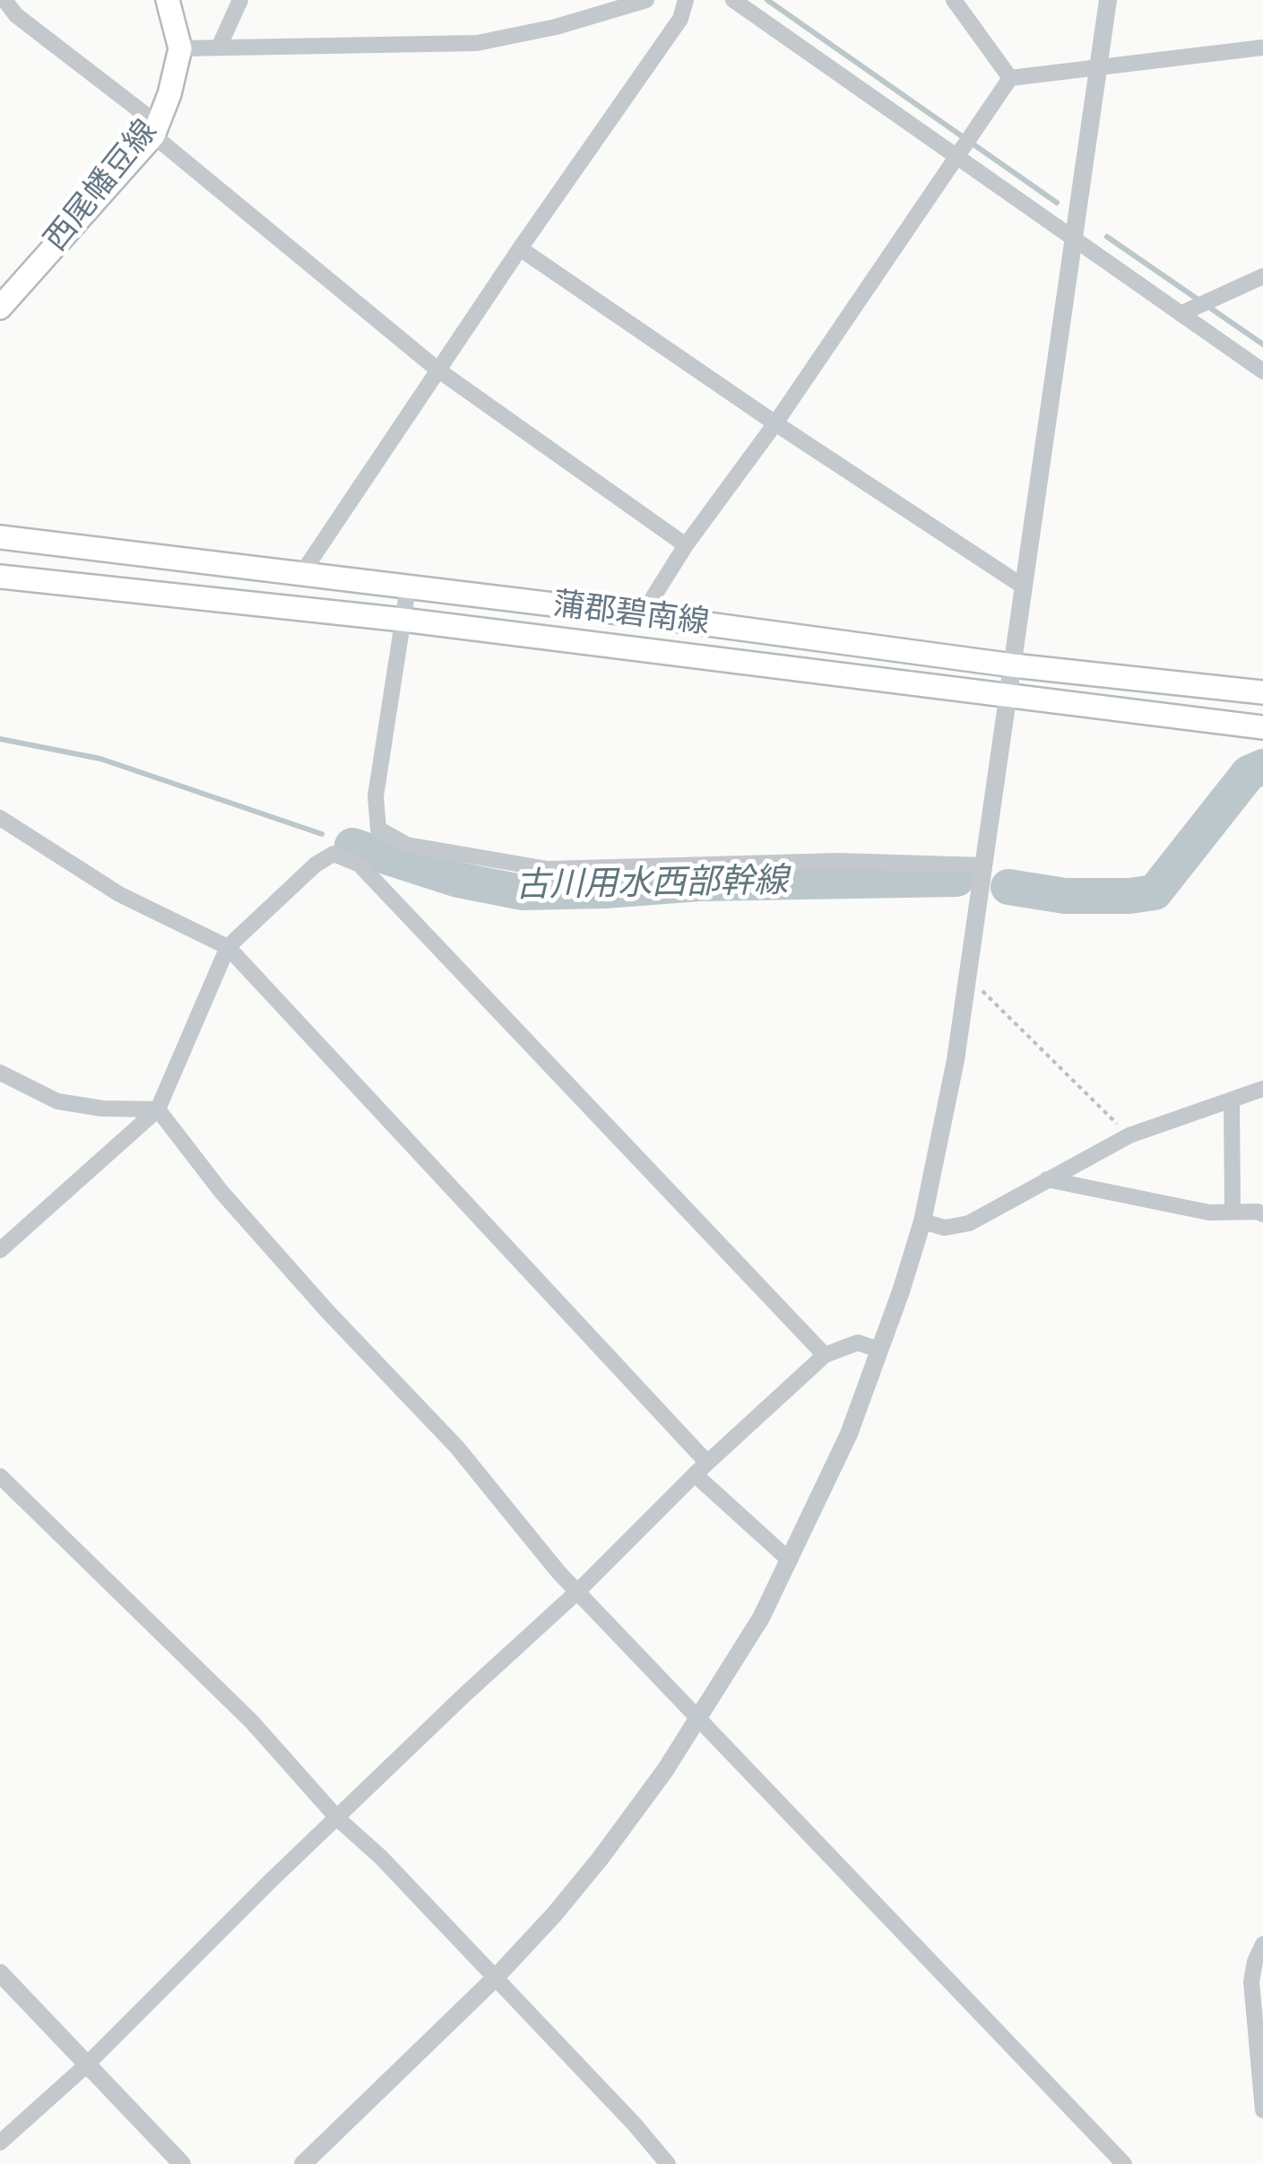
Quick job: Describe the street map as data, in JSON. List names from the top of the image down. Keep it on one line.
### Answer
{"streets":{"main road":["西尾幡豆線","蒲郡碧南線"]},"water":["古川用水西部幹線"]}
